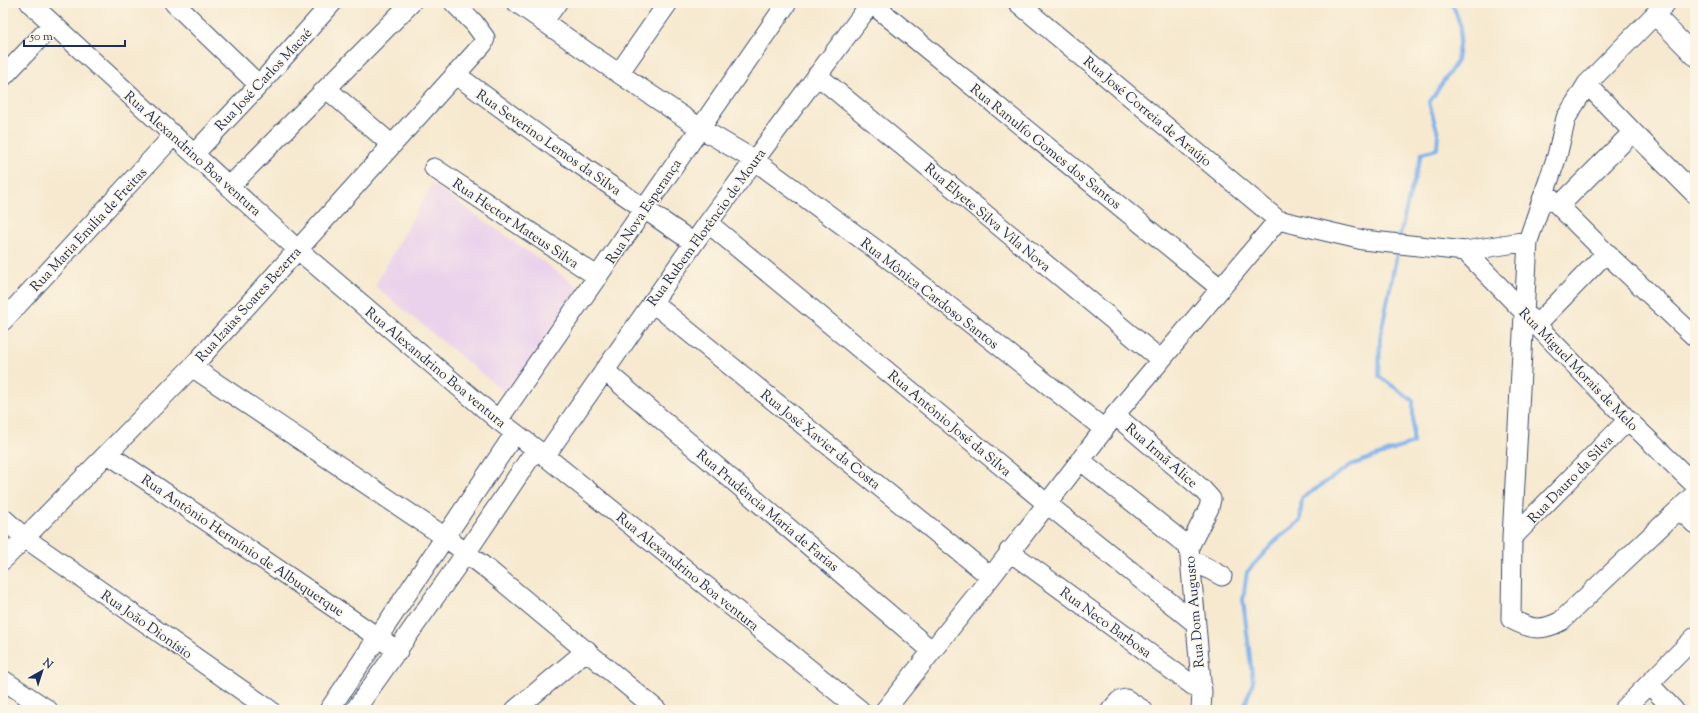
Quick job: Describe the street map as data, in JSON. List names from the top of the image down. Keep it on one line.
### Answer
{"streets":{"street":["Rua José Carlos Macaé","Rua José Correia de Araújo","Rua Severino Lemos da Silva","Rua Ranulfo Gomes dos Santos","Rua Alexandrino Boa ventura","Rua Nova Esperança","Rua Elyete Silva Vila Nova","Rua Hector Mateus Silva","Rua Rubem Florêncio de Moura","Rua Maria Emilia de Freitas","Rua Mônica Cardoso Santos","Rua Izaias Soares Bezerra","Rua Miguel Morais de Melo","Rua Antônio José da Silva","Rua José Xavier da Costa","Rua Irmã Alice","Rua Dauro da Silva","Rua Prudência Maria de Farias","Rua Antônio Hermínio de Albuquerque","Rua Dom Augusto","Rua Neco Barbosa","Rua João Dionísio"]},"crossings":[["Rua José Carlos Macaé","Rua Alexandrino Boa ventura"],["Rua Severino Lemos da Silva","Rua Nova Esperança"],["Rua Severino Lemos da Silva","Rua Rubem Florêncio de Moura"],["Rua Severino Lemos da Silva","Rua Izaias Soares Bezerra"],["Rua Ranulfo Gomes dos Santos","Rua Rubem Florêncio de Moura"],["Rua Alexandrino Boa ventura","Rua Nova Esperança"],["Rua Alexandrino Boa ventura","Rua Rubem Florêncio de Moura"],["Rua Alexandrino Boa ventura","Rua Maria Emilia de Freitas"],["Rua Alexandrino Boa ventura","Rua Izaias Soares Bezerra"],["Rua Nova Esperança","Rua Hector Mateus Silva"],["Rua Nova Esperança","Rua Mônica Cardoso Santos"],["Rua Elyete Silva Vila Nova","Rua Rubem Florêncio de Moura"],["Rua Rubem Florêncio de Moura","Rua Mônica Cardoso Santos"],["Rua Rubem Florêncio de Moura","Rua Antônio José da Silva"],["Rua Rubem Florêncio de Moura","Rua José Xavier da Costa"],["Rua Rubem Florêncio de Moura","Rua Prudência Maria de Farias"],["Rua Rubem Florêncio de Moura","Rua Antônio Hermínio de Albuquerque"],["Rua Mônica Cardoso Santos","Rua Irmã Alice"],["Rua Izaias Soares Bezerra","Rua Antônio Hermínio de Albuquerque"],["Rua Izaias Soares Bezerra","Rua João Dionísio"],["Rua Miguel Morais de Melo","Rua Dauro da Silva"],["Rua Antônio José da Silva","Rua Dom Augusto"],["Rua Irmã Alice","Rua Dom Augusto"],["Rua Dom Augusto","Rua Neco Barbosa"]],"scale_bar":"50 m","north":"top right"}
